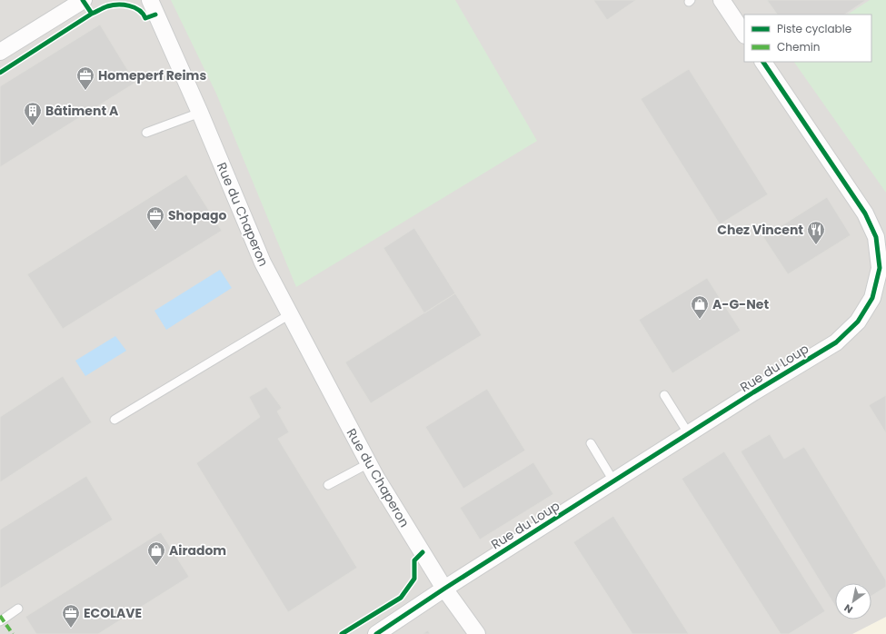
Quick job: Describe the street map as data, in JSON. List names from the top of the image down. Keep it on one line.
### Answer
{"streets":{"street":["Rue du Chaperon","Rue du Loup"]},"crossings":[["Rue du Chaperon","Rue du Loup"]],"places":{"office":["Homeperf Reims","Shopago","ECOLAVE"],"building":["Bâtiment A"],"restaurant":["Chez Vincent"],"shop":["A-G-Net","Airadom"]},"legend":["Piste cyclable","Chemin"],"north":"bottom left"}
